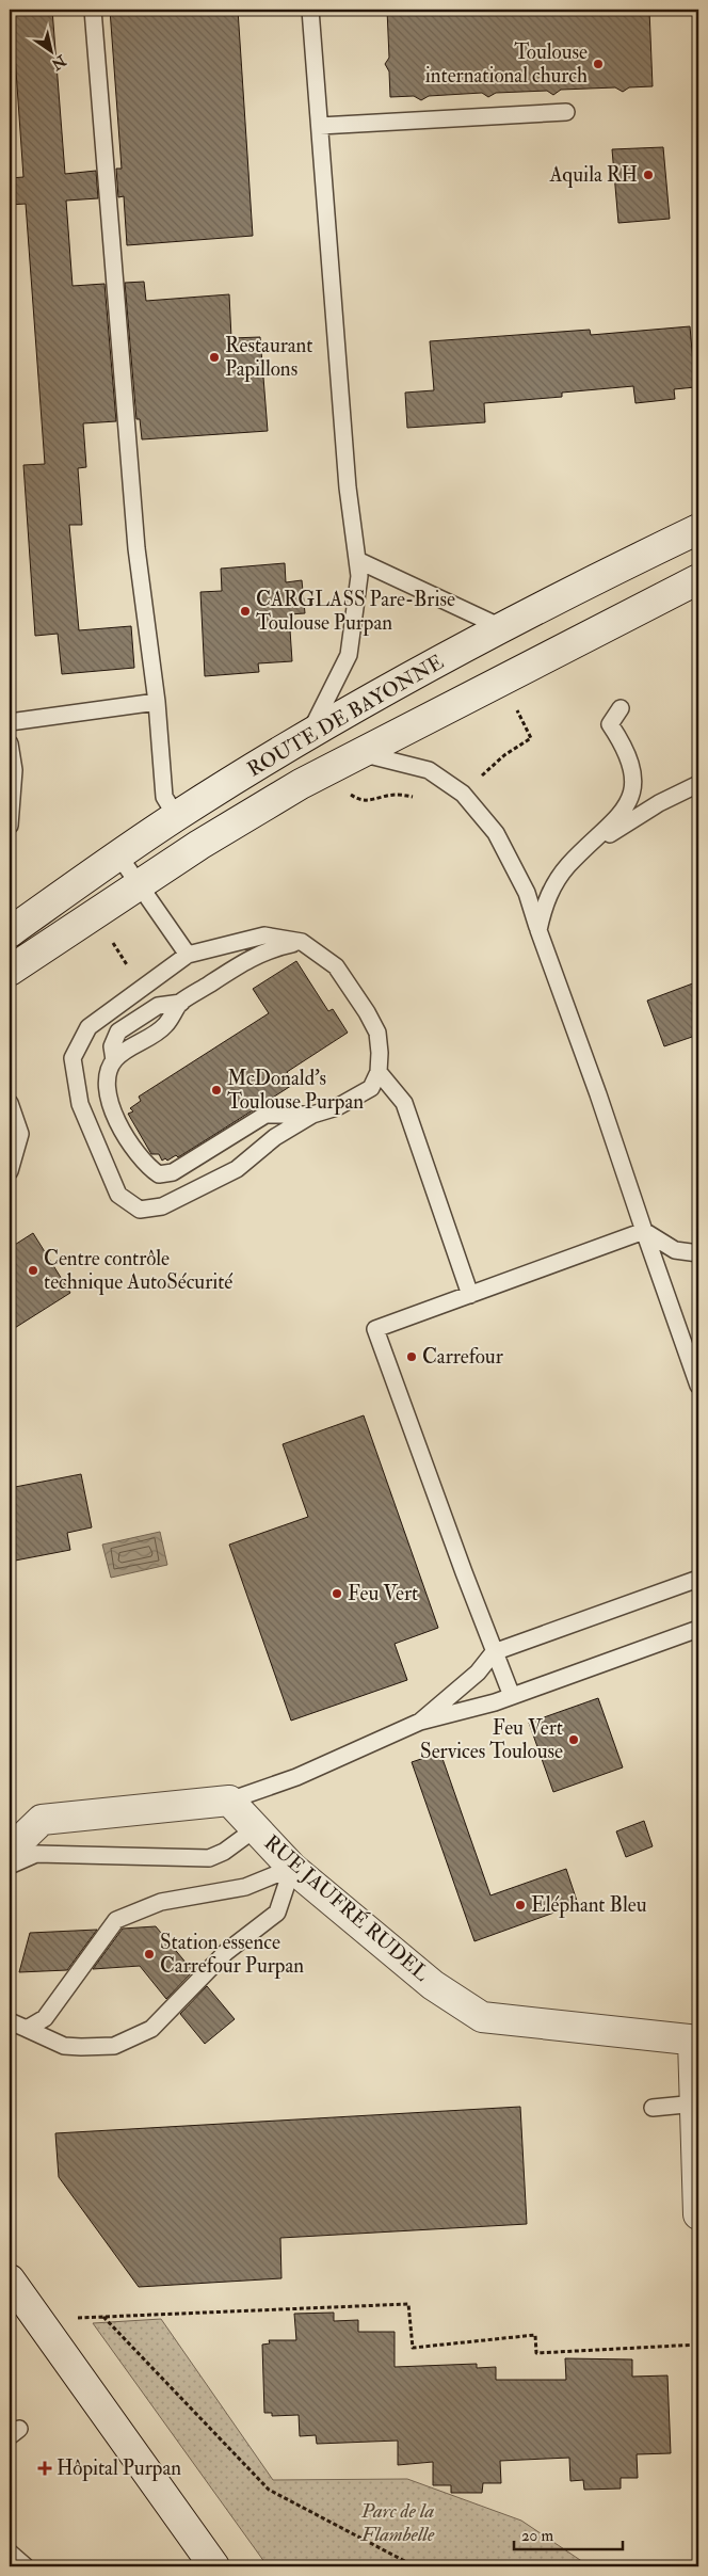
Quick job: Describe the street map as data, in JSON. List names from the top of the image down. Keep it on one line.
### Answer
{"streets":{"street":["ROUTE DE BAYONNE","RUE JAUFRÉ RUDEL"]},"parks":["Parc de la Flambelle"],"places":{"other":["Toulouse international church","Aquila RH","Restaurant Papillons","CARGLASS Pare-Brise Toulouse Purpan","McDonald's Toulouse Purpan","Centre contrôle technique AutoSécurité","Carrefour","Feu Vert","Feu Vert Services Toulouse","Eléphant Bleu","Station essence Carrefour Purpan"],"health":["Hôpital Purpan"]},"scale_bar":"20 m","north":"bottom right"}
